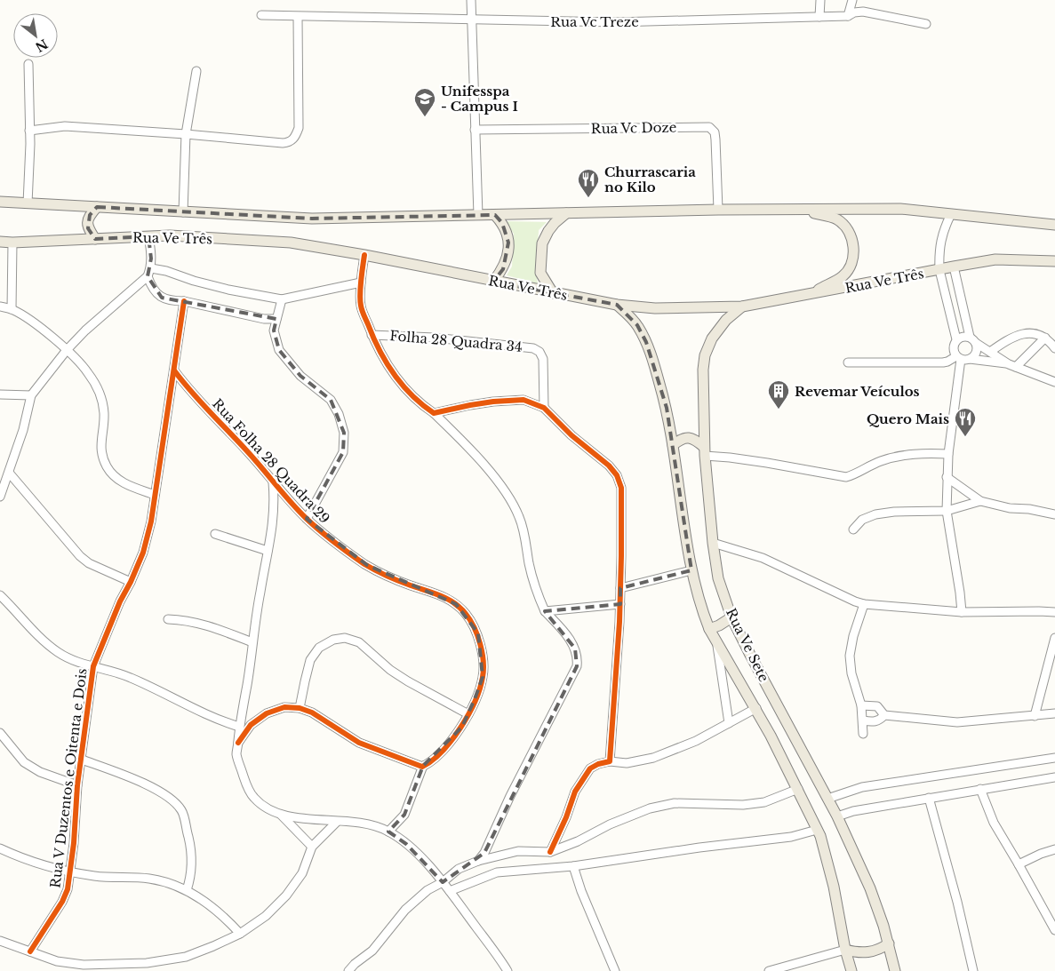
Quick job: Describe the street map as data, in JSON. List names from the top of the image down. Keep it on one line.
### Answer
{"streets":{"main road":["Rua Ve Três","Rua Ve Sete"],"street":["Rua Vc Treze","Rua Vc Doze","Folha 28 Quadra 34","Rua Folha 28 Quadra 29","Rua V Duzentos e Oitenta e Dois"]},"crossings":[["Rua Vc Doze","Rua Ve Três"],["Rua Ve Três","Rua Ve Sete"],["Rua Folha 28 Quadra 29","Rua V Duzentos e Oitenta e Dois"]],"places":{"school or university":["Unifesspa - Campus I"],"restaurant":["Churrascaria no Kilo","Quero Mais"],"building":["Revemar Veículos"]},"north":"bottom right"}
